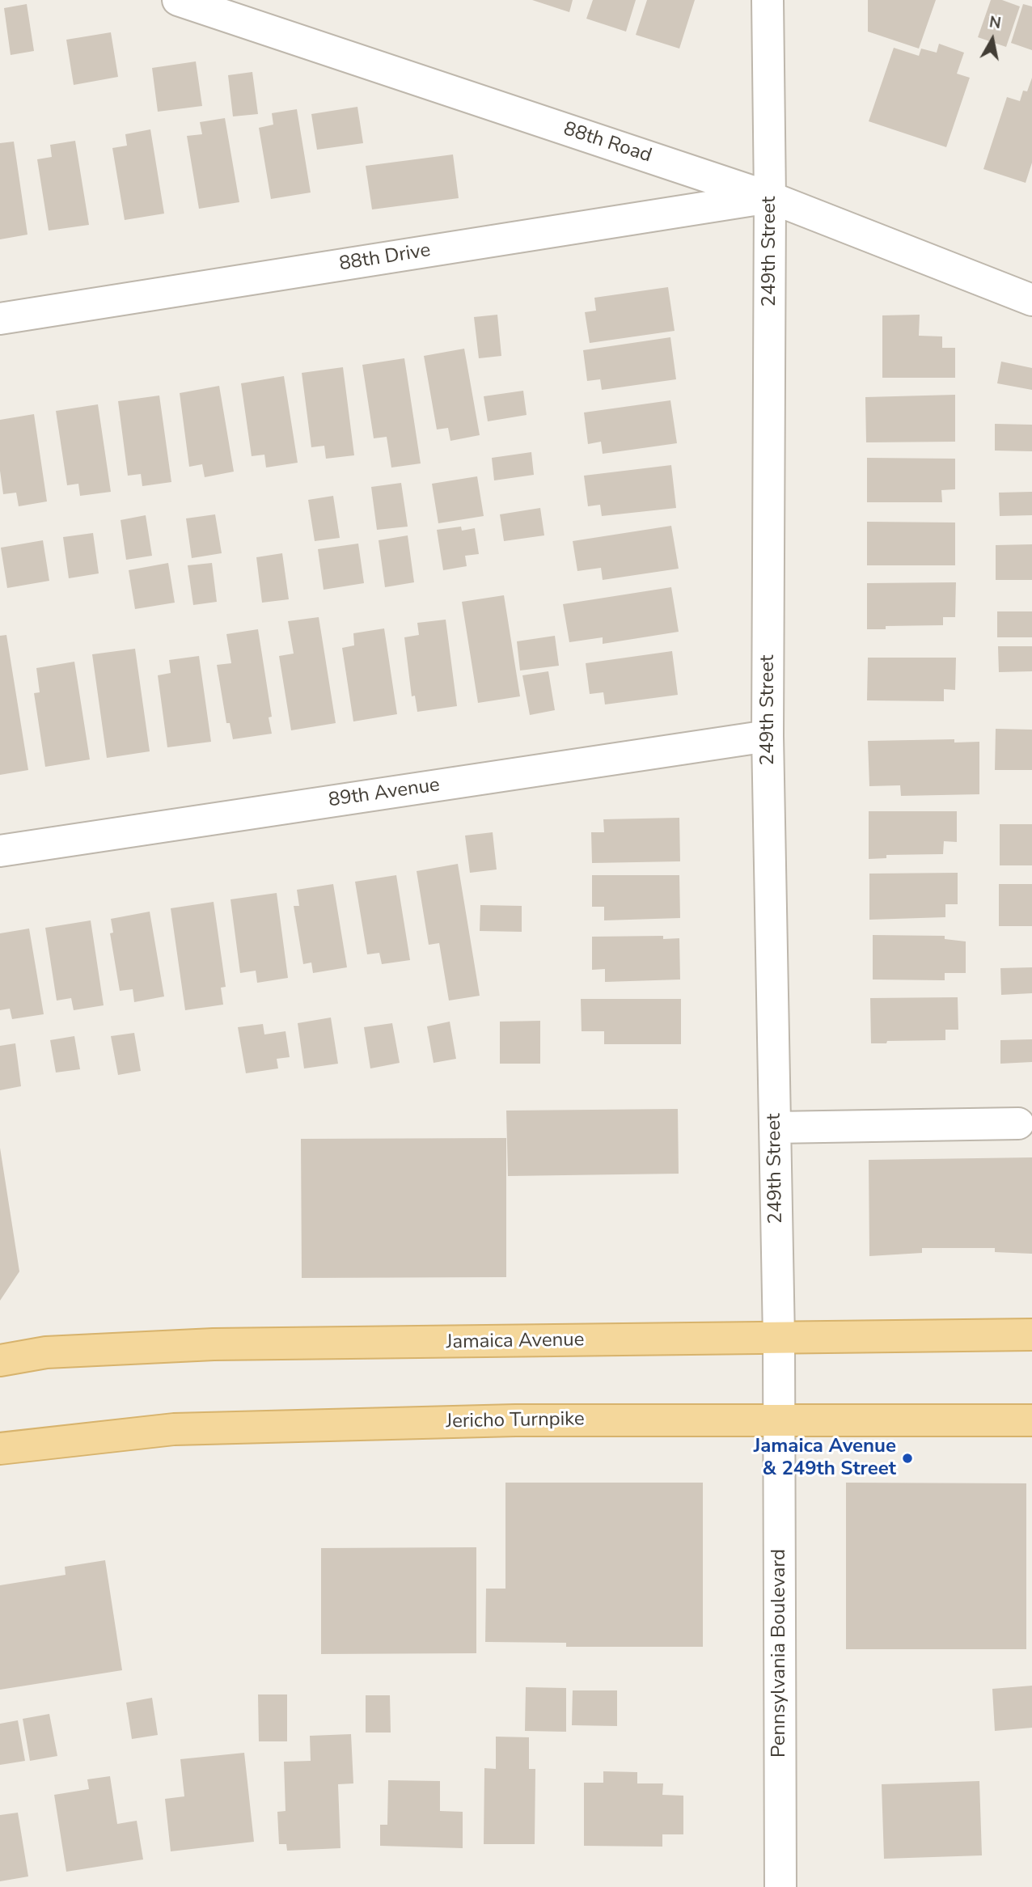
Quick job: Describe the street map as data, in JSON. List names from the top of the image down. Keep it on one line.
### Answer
{"streets":{"main road":["Jamaica Avenue","Jericho Turnpike"],"street":["88th Road","249th Street","88th Drive","89th Avenue","Pennsylvania Boulevard"]},"crossings":[["88th Road","249th Street"],["88th Road","88th Drive"],["249th Street","88th Drive"],["249th Street","89th Avenue"],["249th Street","Jamaica Avenue"],["249th Street","Jericho Turnpike"],["249th Street","Pennsylvania Boulevard"],["Jericho Turnpike","Pennsylvania Boulevard"]],"places":["Jamaica Avenue & 249th Street"],"north":"top"}
